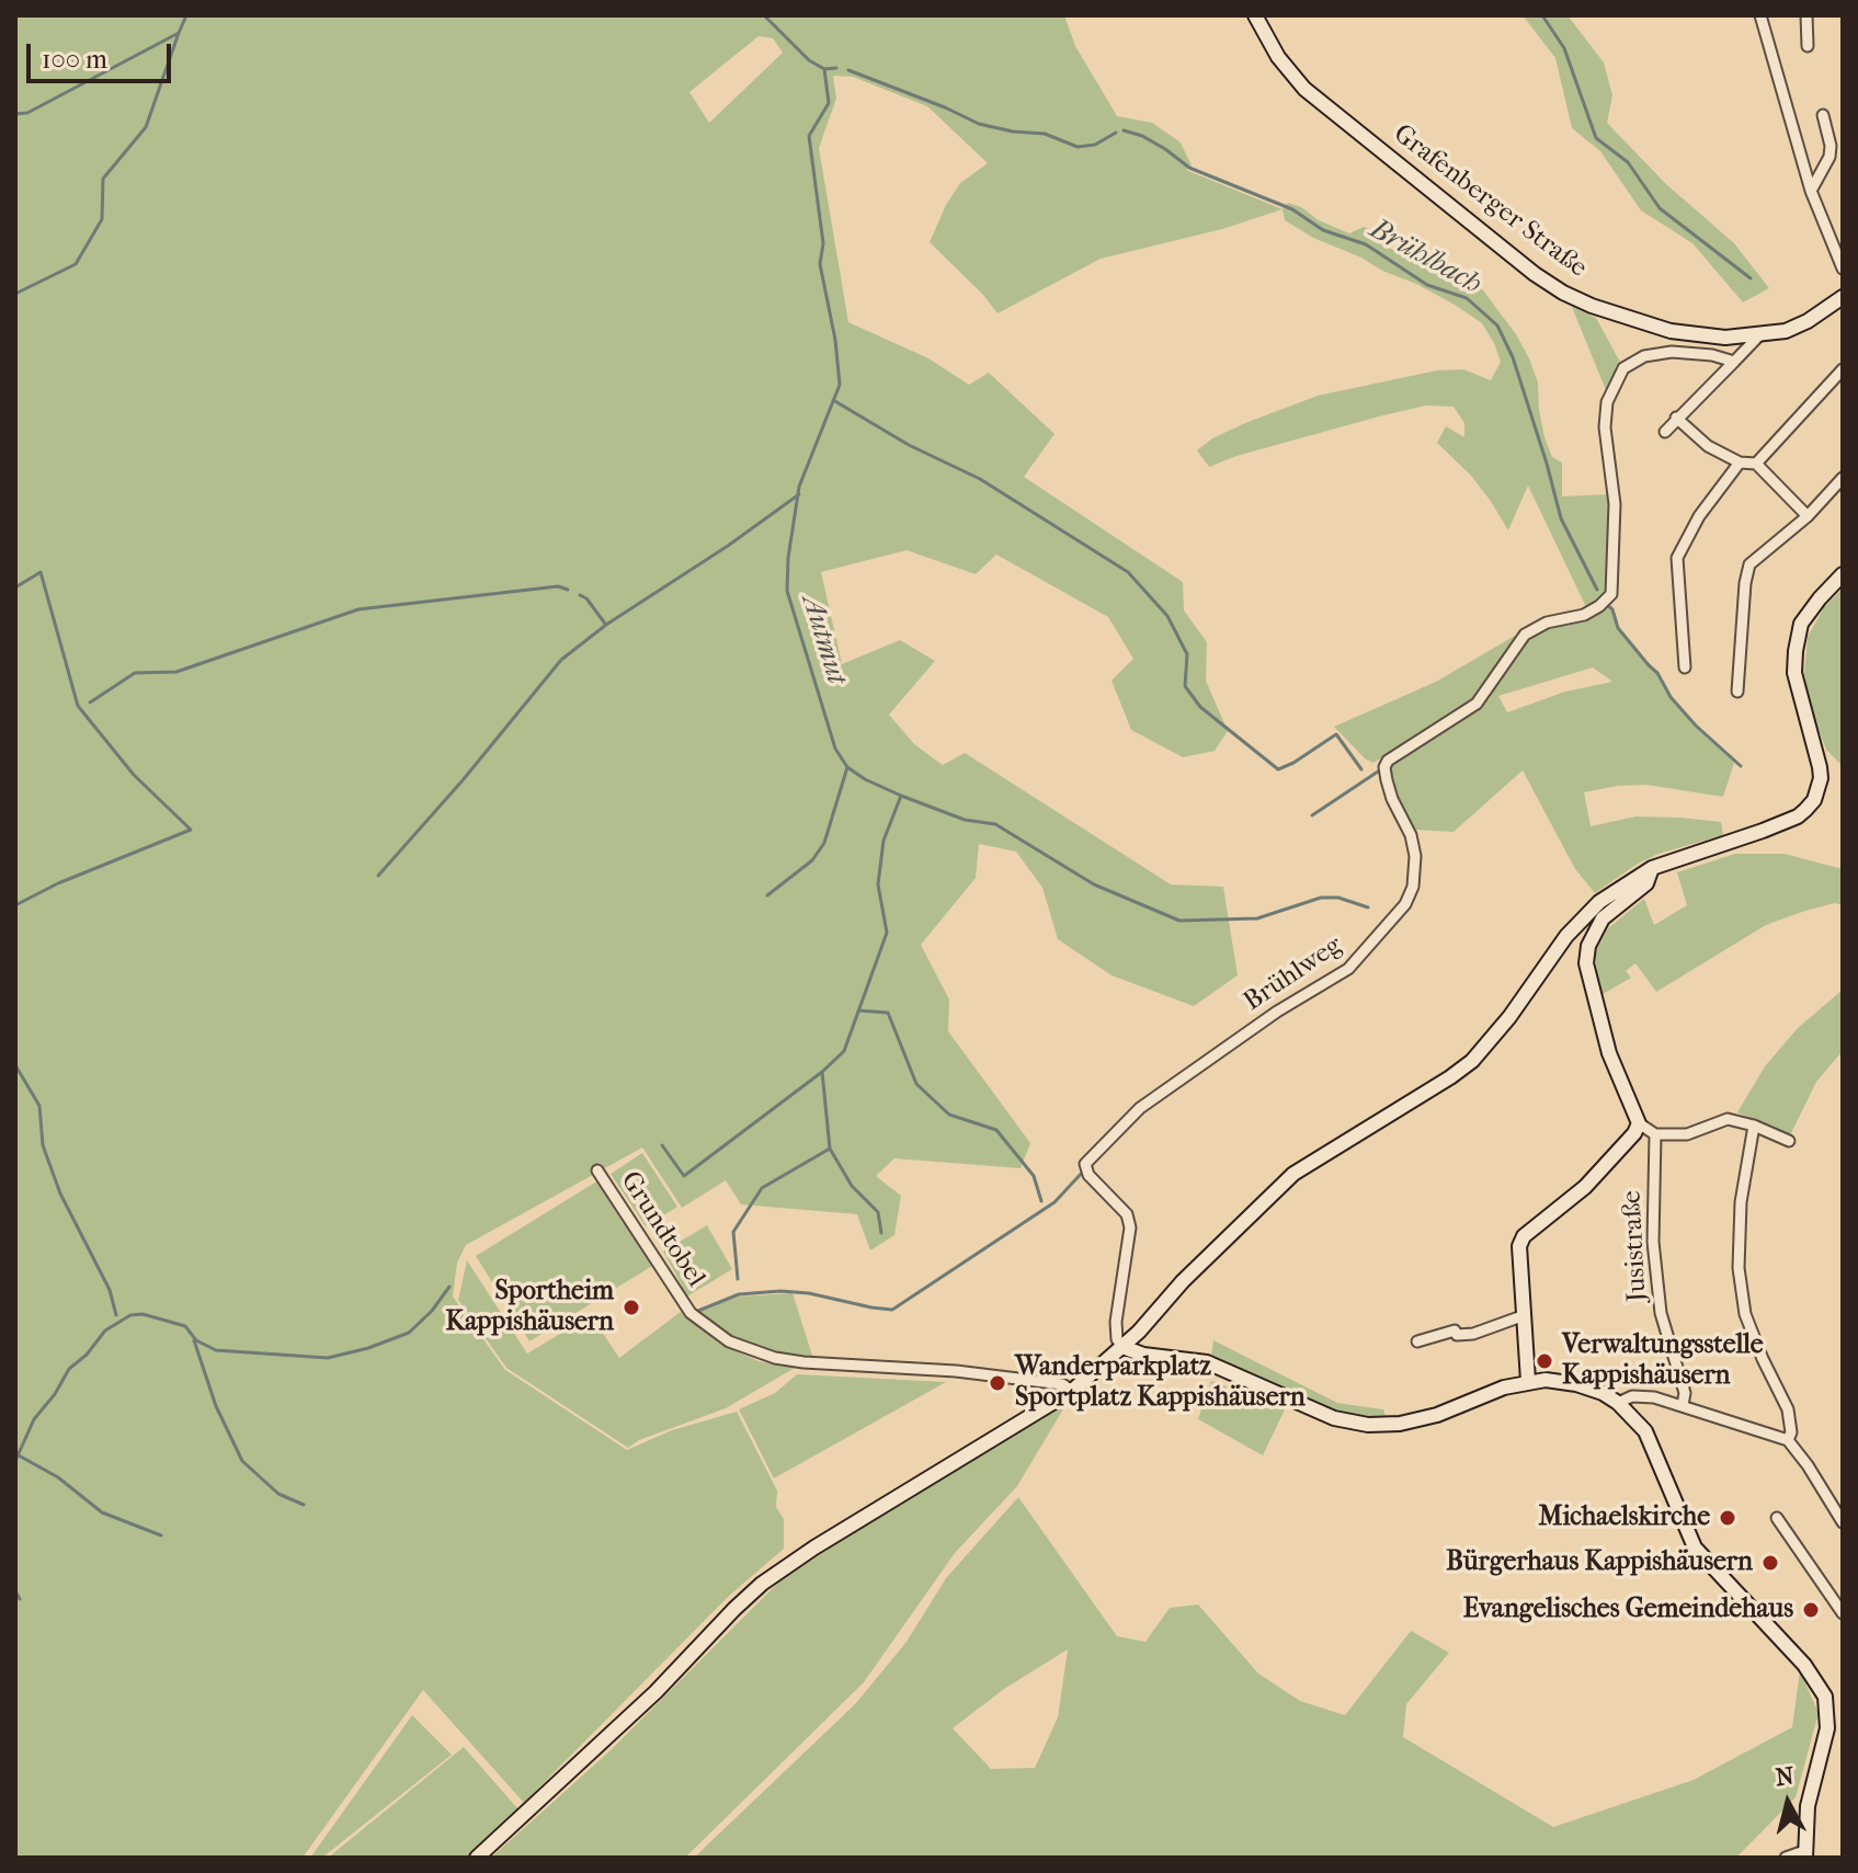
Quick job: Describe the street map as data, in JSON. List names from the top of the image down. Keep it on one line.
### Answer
{"streets":{"street":["Grafenberger Straße","Brühlweg","Grundtobel","Jusistraße"]},"water":["Brühlbach","Autmut"],"places":["Sportheim Kappishäusern","Verwaltungsstelle Kappishäusern","Wanderparkplatz Sportplatz Kappishäusern","Michaelskirche","Bürgerhaus Kappishäusern","Evangelisches Gemeindehaus"],"scale_bar":"100 m","north":"top"}
